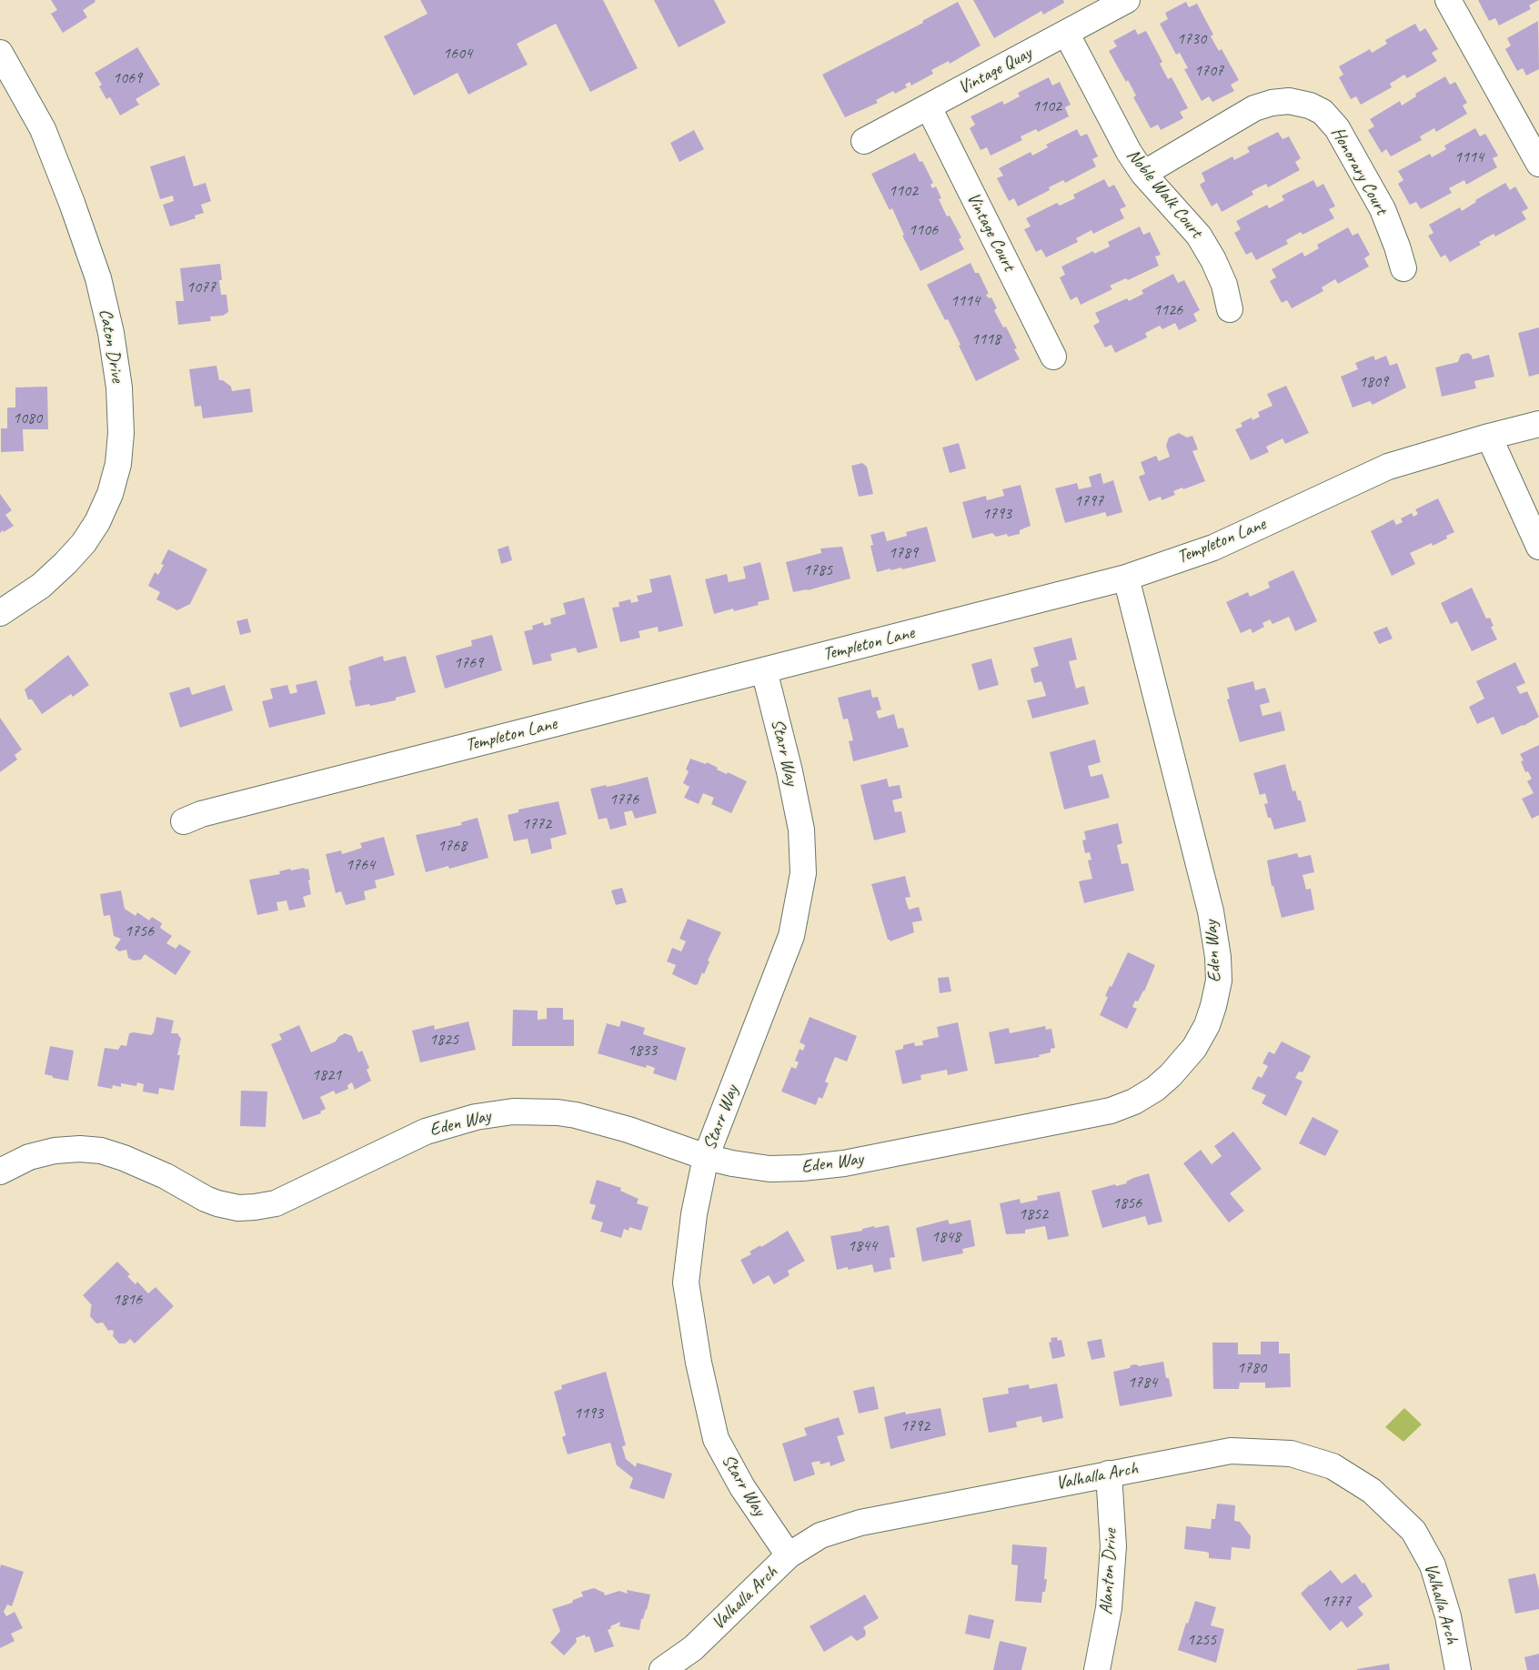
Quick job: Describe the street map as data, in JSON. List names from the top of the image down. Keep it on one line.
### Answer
{"streets":{"street":["Vintage Quay","Honorary Court","Noble Walk Court","Vintage Court","Caton Drive","Templeton Lane","Starr Way","Eden Way","Valhalla Arch","Alanton Drive"]},"crossings":[["Vintage Quay","Noble Walk Court"],["Vintage Quay","Vintage Court"],["Honorary Court","Noble Walk Court"],["Templeton Lane","Starr Way"],["Templeton Lane","Eden Way"],["Starr Way","Eden Way"],["Starr Way","Valhalla Arch"],["Valhalla Arch","Alanton Drive"]],"house_numbers":["1730","1604","1707","1069","1102","1114","1102","1106","1077","1114","1126","1118","1809","1080","1797","1793","1789","1785","1769","1776","1772","1768","1764","1756","1825","1833","1821","1856","1852","1848","1844","1816","1780","1784","1193","1792","1777","1255"]}
